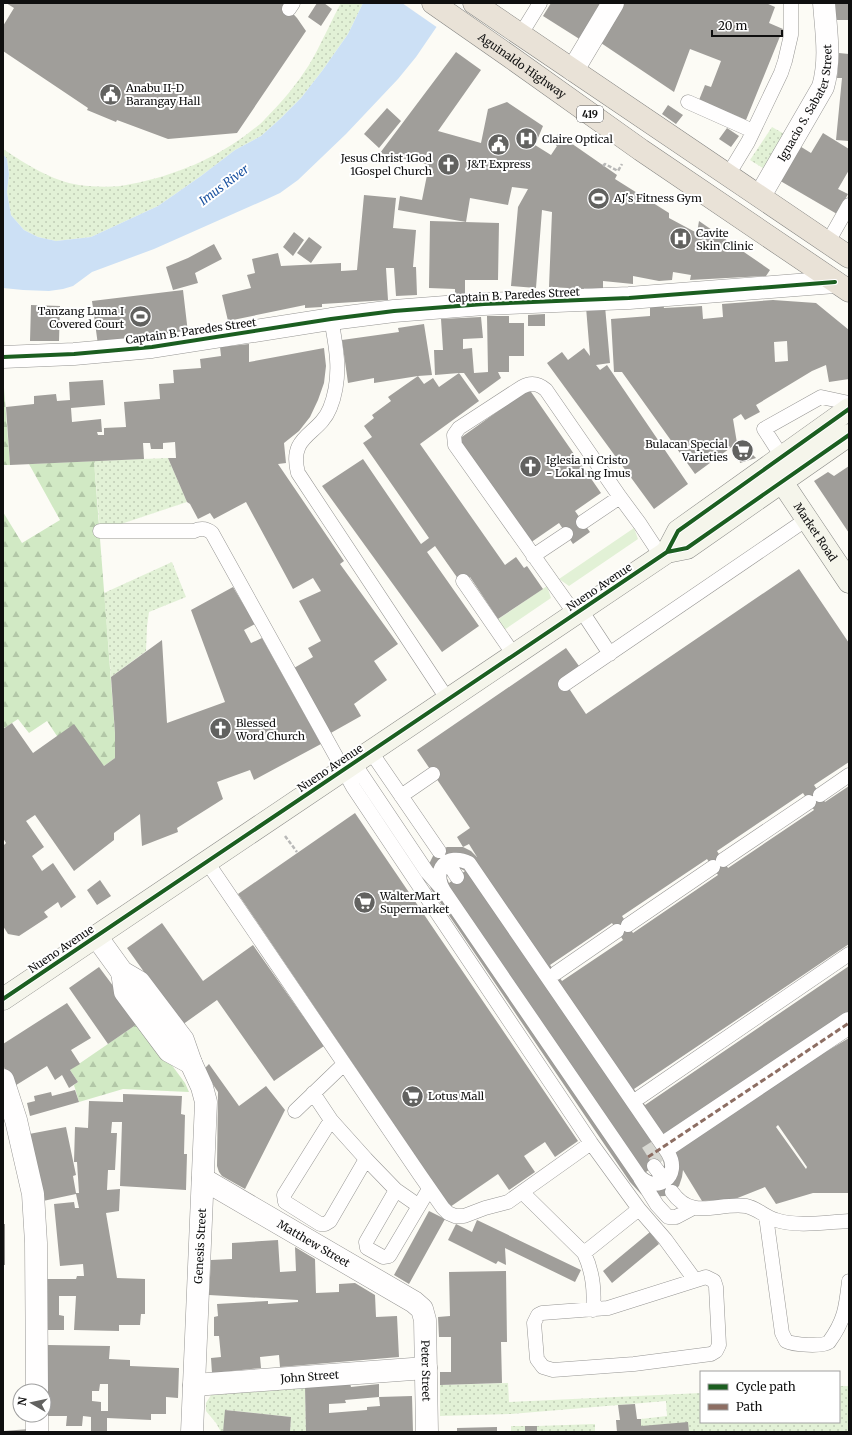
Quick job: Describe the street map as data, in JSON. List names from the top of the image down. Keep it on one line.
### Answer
{"streets":{"highway":["Aguinaldo Highway","419"],"main road":["Market Road","Nueno Avenue"],"street":["Ignacio S. Sabater Street","Captain B. Paredes Street","Matthew Street","Genesis Street","Peter Street","John Street"]},"crossings":[["Aguinaldo Highway","Captain B. Paredes Street"],["Ignacio S. Sabater Street","419"],["Market Road","Nueno Avenue"],["Nueno Avenue","Genesis Street"],["Matthew Street","Genesis Street"],["Matthew Street","Peter Street"],["Genesis Street","John Street"],["Peter Street","John Street"]],"water":["Imus River"],"places":{"public building":["Anabu II-D Barangay Hall","J&T Express"],"hospital":["Claire Optical","Cavite Skin Clinic"],"church":["Jesus Christ 1God 1Gospel Church","Iglesia ni Cristo - Lokal ng Imus","Blessed Word Church"],"sports":["AJ's Fitness Gym","Tanzang Luma I Covered Court"],"supermarket":["Bulacan Special Varieties","WalterMart Supermarket","Lotus Mall"]},"legend":["Cycle path","Path"],"scale_bar":"20 m","north":"left"}
